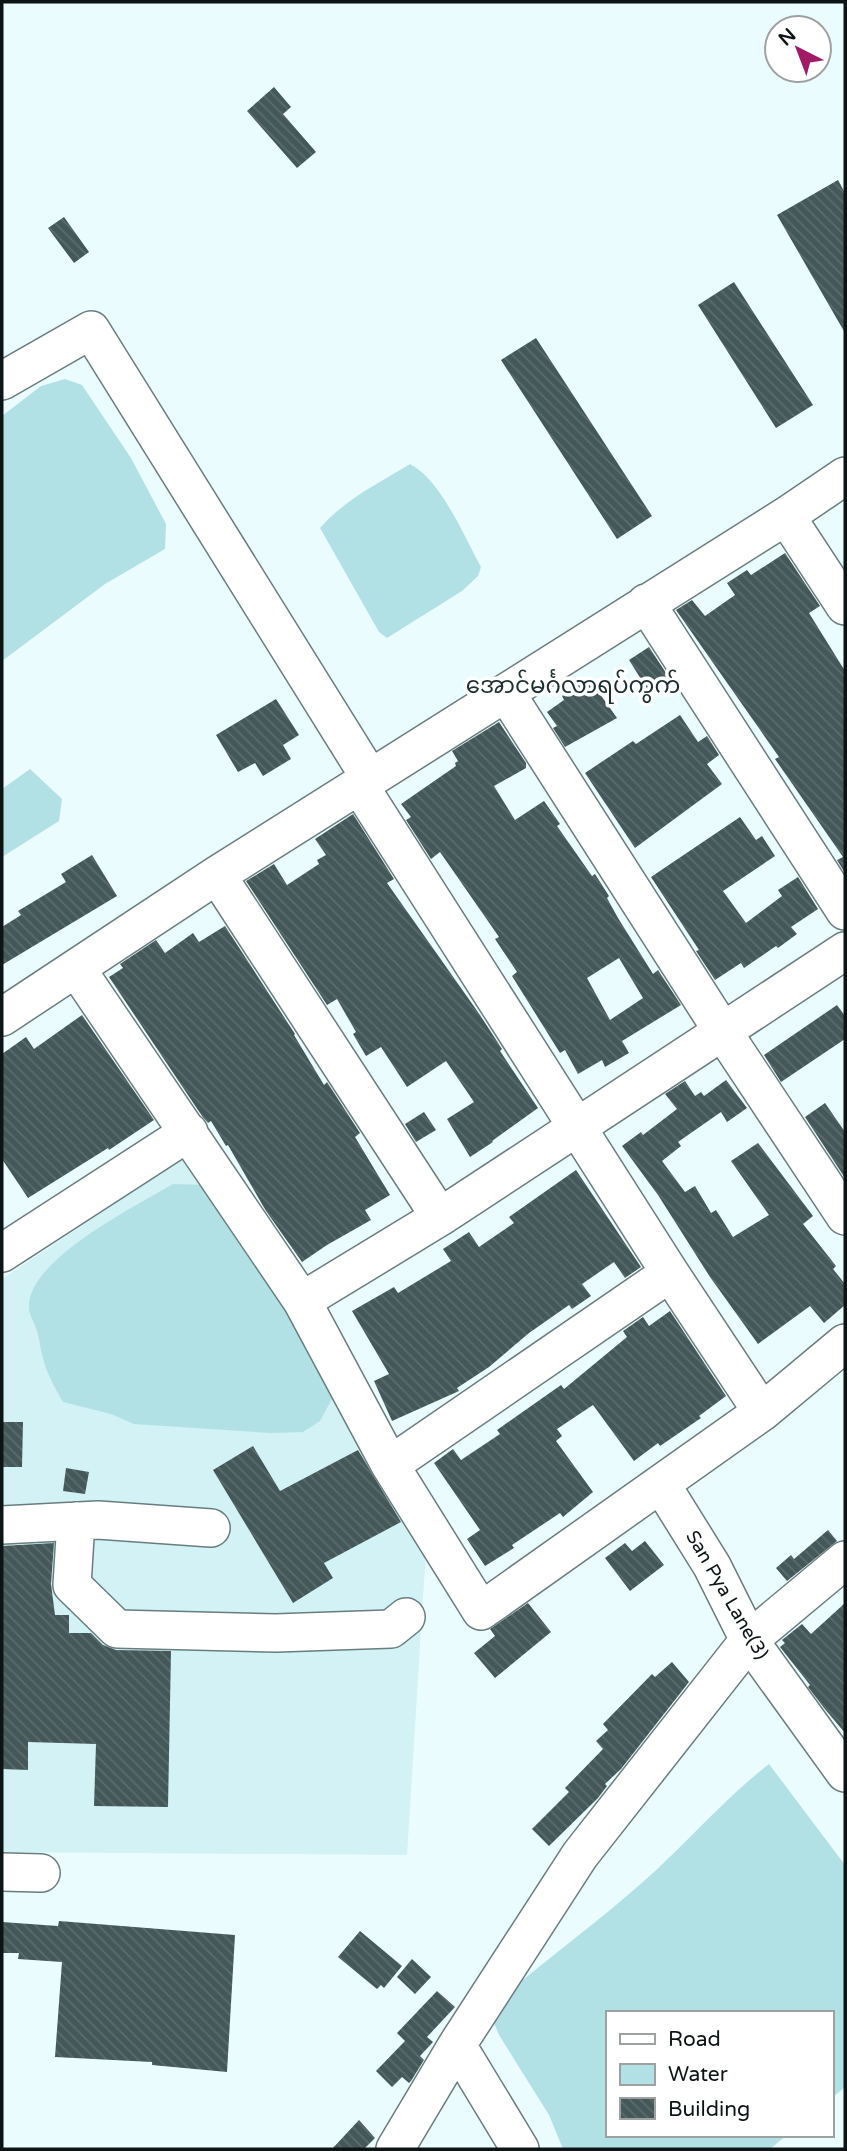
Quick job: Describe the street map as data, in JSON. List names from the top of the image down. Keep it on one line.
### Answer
{"streets":{"street":["San Pya Lane(3)"]},"districts":["အောင်မင်္ဂလာရပ်ကွက်"],"legend":["Road","Water","Building"],"north":"top left"}
